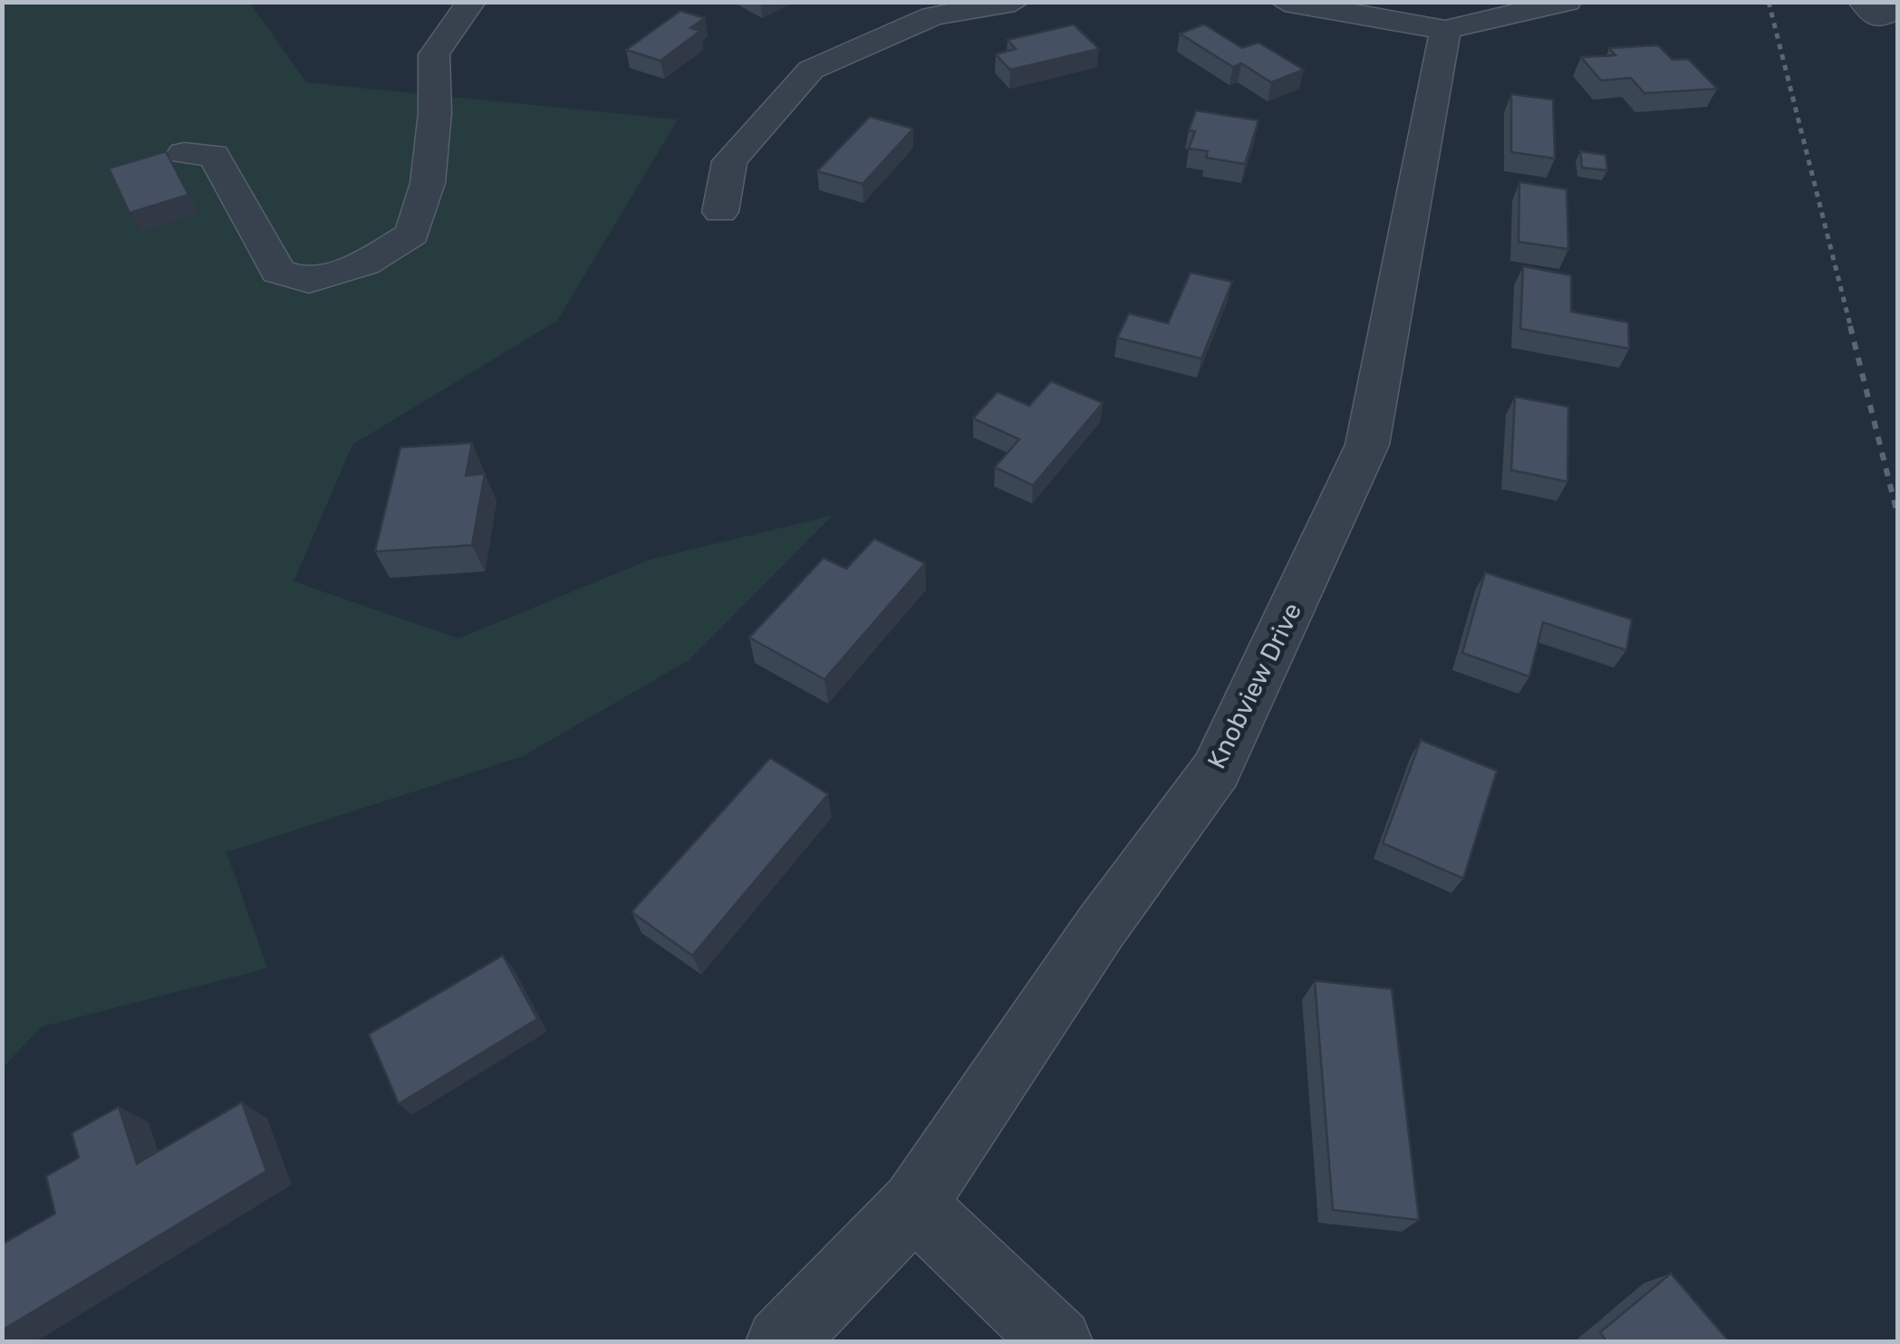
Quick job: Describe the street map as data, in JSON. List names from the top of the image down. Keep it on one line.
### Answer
{"streets":{"street":["Knobview Drive"]}}
